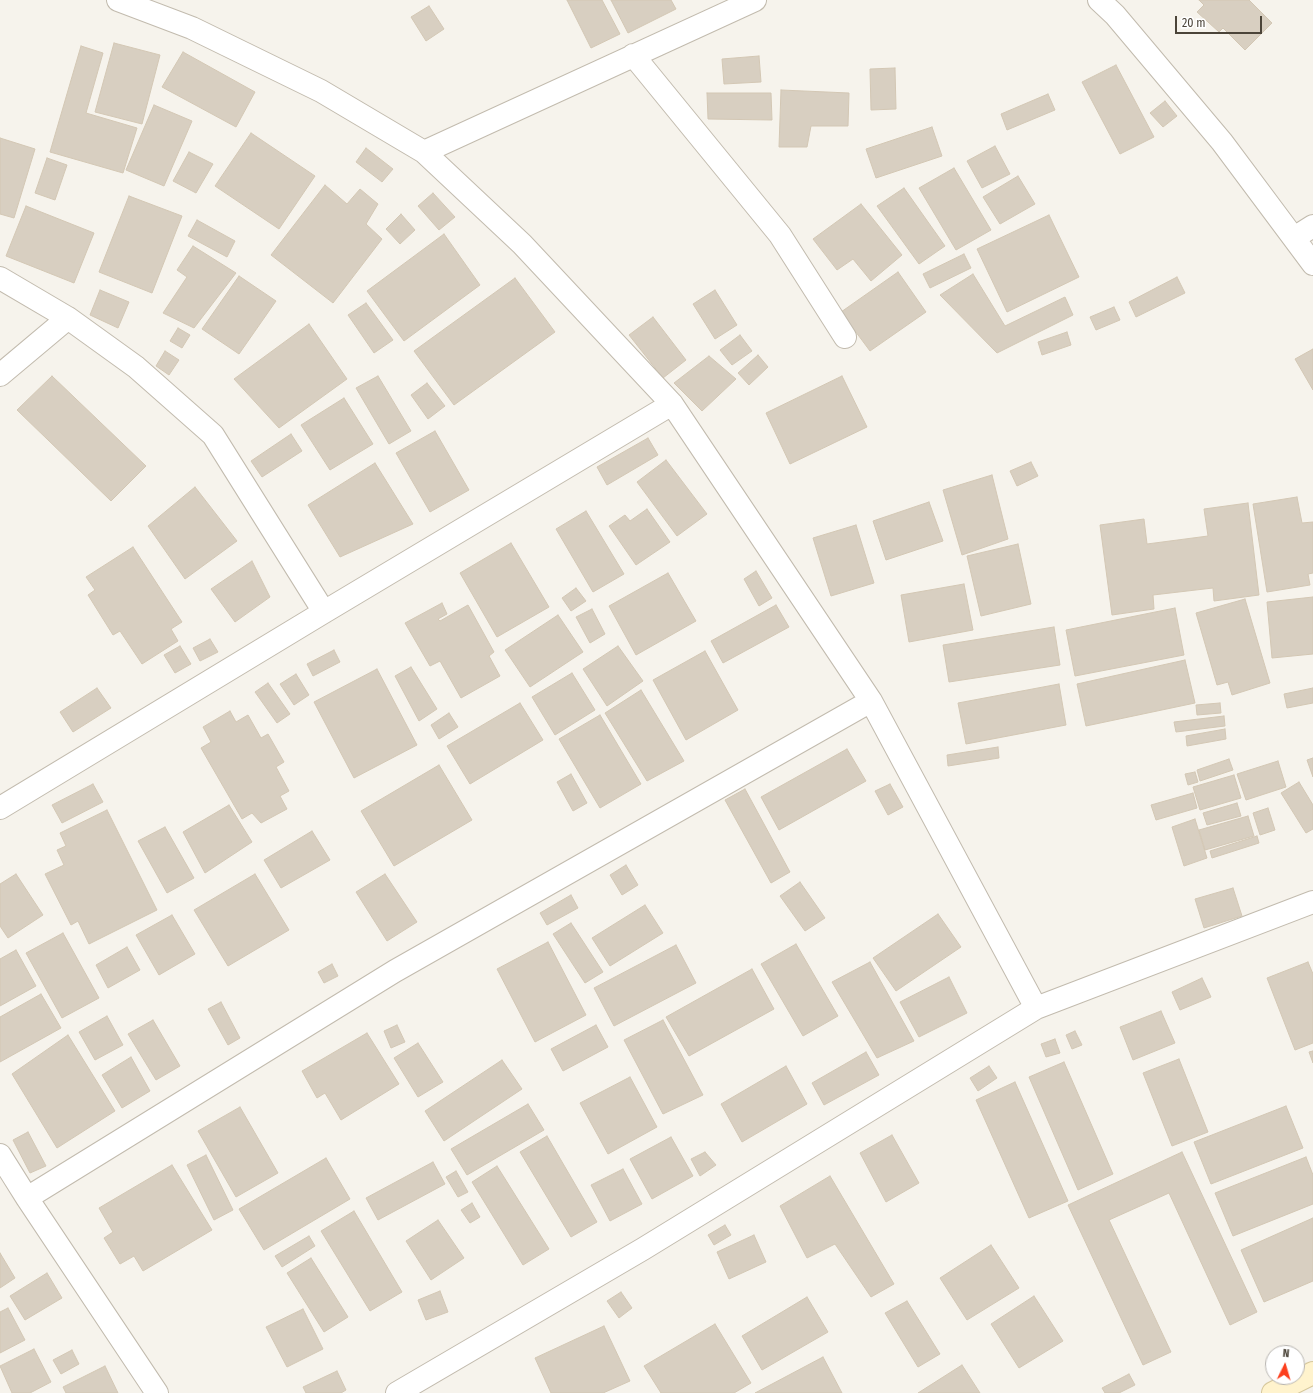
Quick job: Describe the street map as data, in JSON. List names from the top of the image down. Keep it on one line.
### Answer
{"scale_bar":"20 m","north":"top"}
